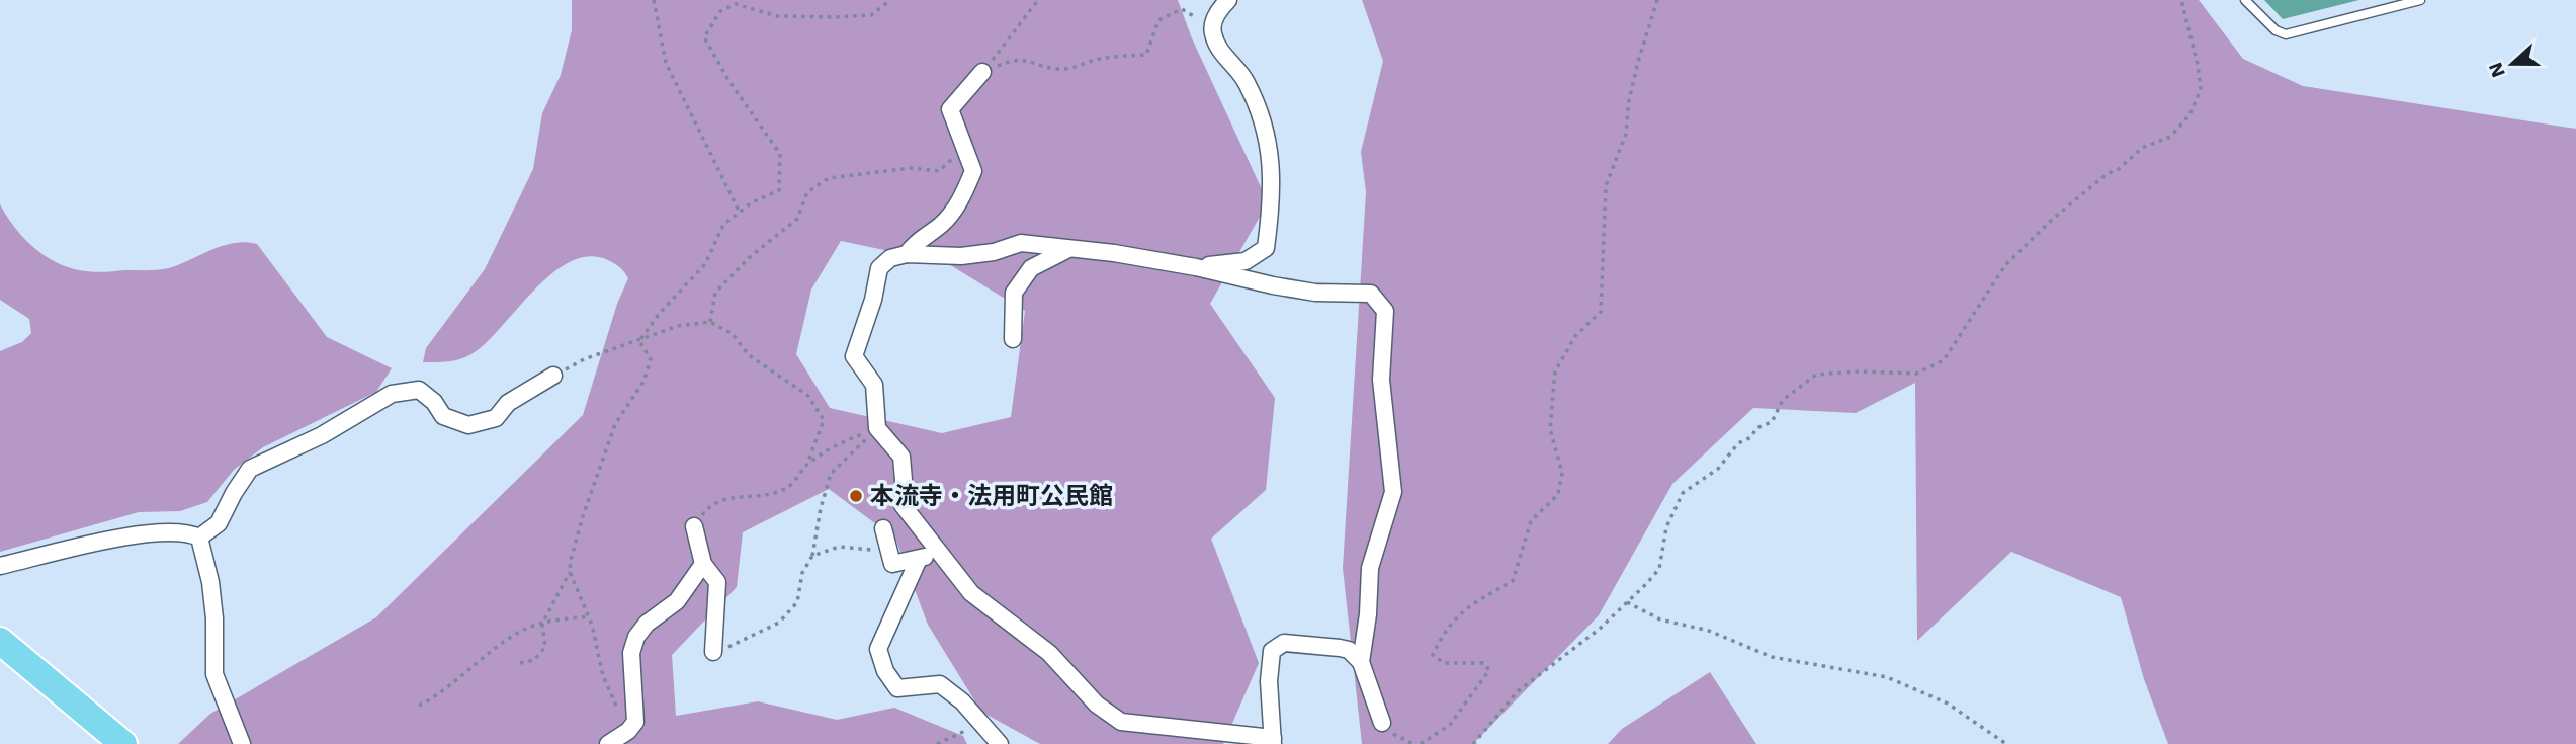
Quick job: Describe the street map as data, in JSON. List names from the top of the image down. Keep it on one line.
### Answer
{"places":["本流寺・法用町公民館"],"north":"left"}
